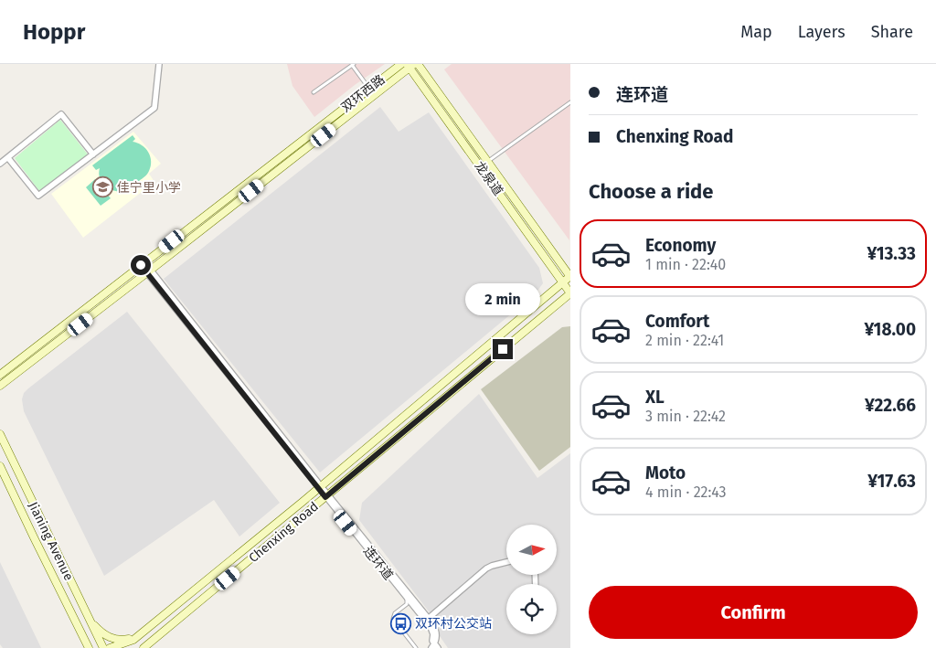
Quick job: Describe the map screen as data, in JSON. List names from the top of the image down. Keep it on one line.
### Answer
{"streets":{"main road":["双环西路","龙泉道","Chenxing Road","Jianing Avenue"],"street":["连环道"]},"crossings":[["双环西路","龙泉道"],["双环西路","连环道"],["龙泉道","Chenxing Road"],["Chenxing Road","连环道"]],"places":{"school or university":["佳宁里小学"],"bus stop":["双环村公交站"]},"north":"right","page":{"header":"Hoppr","nav":["Map","Layers","Share"],"banner":["连环道","Chenxing Road"],"heading":"Choose a ride","list":[{"name":"Economy","note":"1 min · 22:40","value":"¥13.33"},{"name":"Comfort","note":"2 min · 22:41","value":"¥18.00"},{"name":"XL","note":"3 min · 22:42","value":"¥22.66"},{"name":"Moto","note":"4 min · 22:43","value":"¥17.63"}],"bubble":"2 min","buttons":"Confirm"}}
